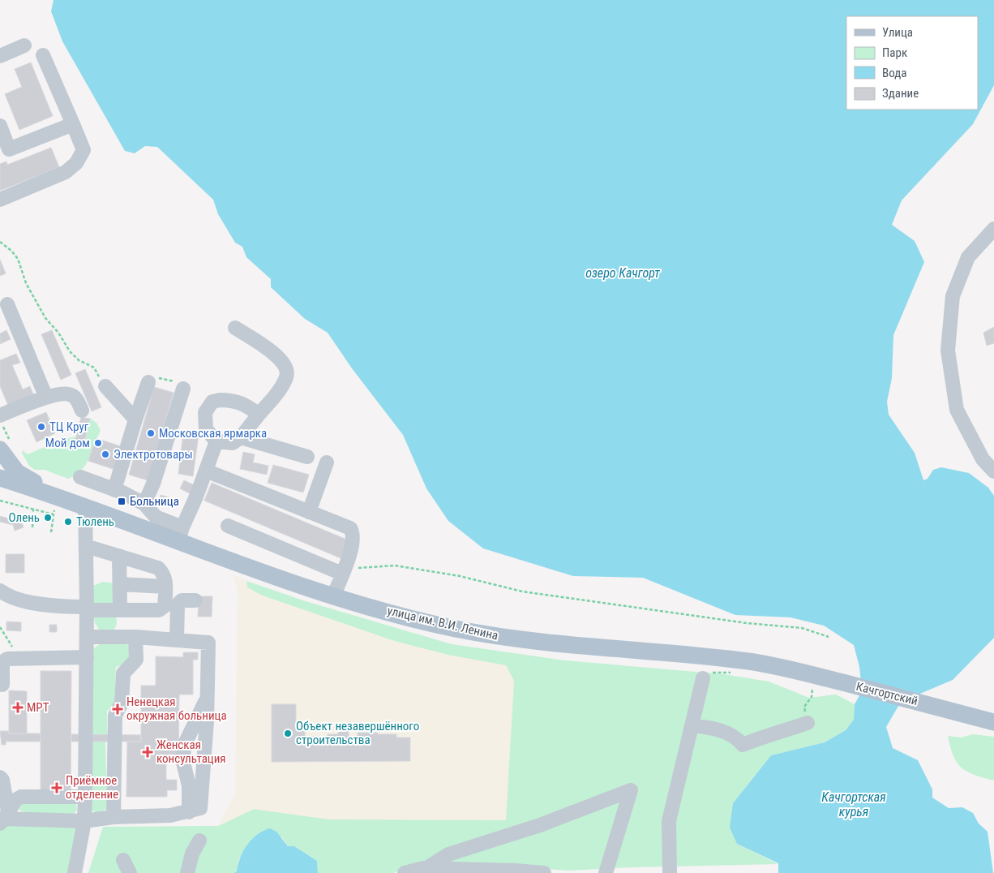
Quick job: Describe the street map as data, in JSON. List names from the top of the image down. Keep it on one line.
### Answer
{"streets":{"main road":["улица им. В.И. Ленина","Качгортский"]},"crossings":[["улица им. В.И. Ленина","Качгортский"]],"water":["озеро Качгорт","Качгортская курья"],"places":{"other":["ТЦ Круг","Московская ярмарка","Мой дом","Электротовары","Олень","Тюлень","Объект незавершённого строительства"],"transit":["Больница"],"health":["МРТ","Ненецкая окружная больница","Женская консультация","Приёмное отделение"]},"legend":["Улица","Парк","Вода","Здание"]}
